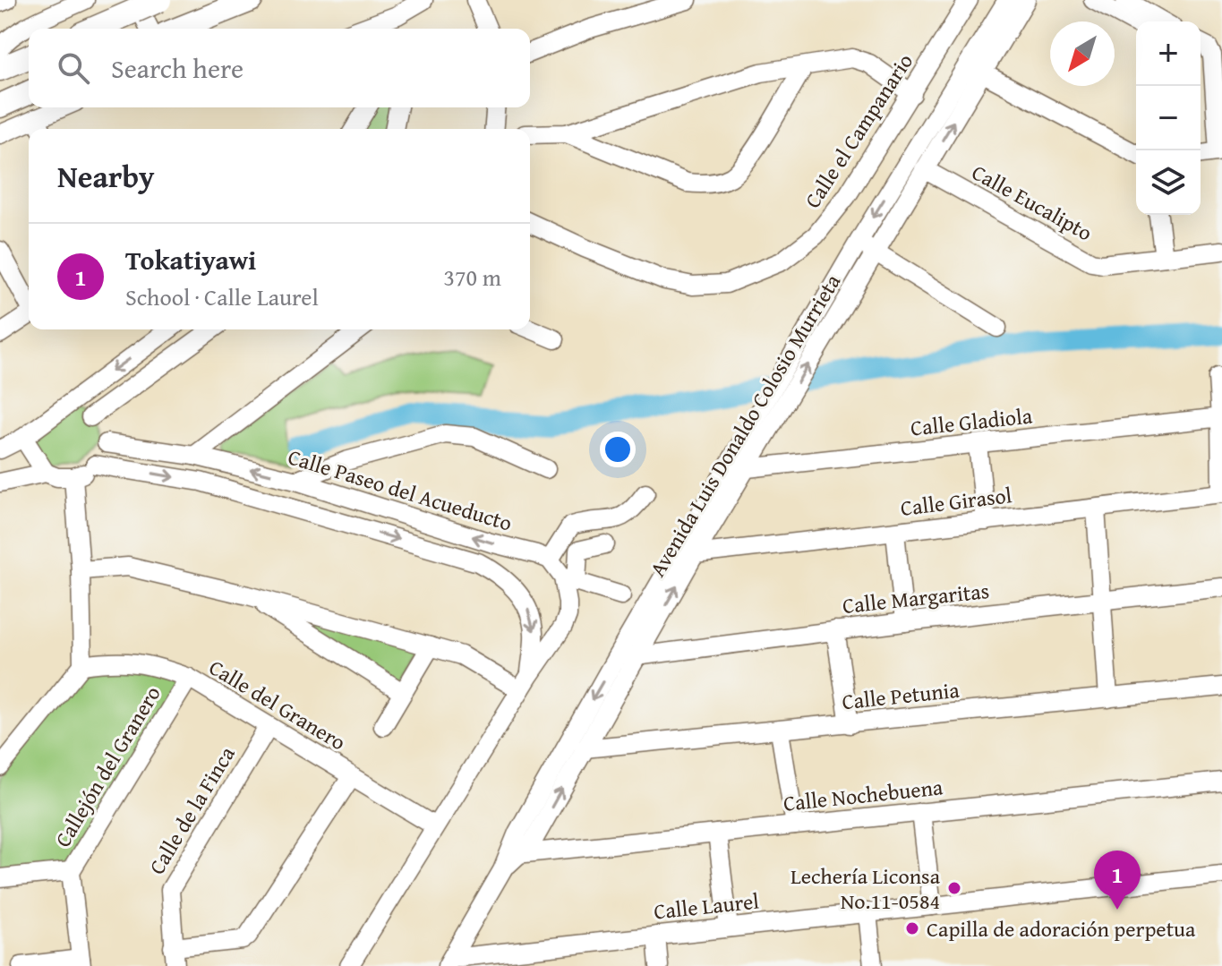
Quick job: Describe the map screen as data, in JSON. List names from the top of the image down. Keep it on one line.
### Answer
{"streets":{"street":["Calle el Campanario","Calle Eucalipto","Calle Gladiola","Avenida Luis Donaldo Colosio Murrieta","Calle Paseo del Acueducto","Calle Girasol","Calle Margaritas","Calle Petunia","Calle del Granero","Callejón del Granero","Calle Nochebuena","Calle de la Finca","Calle Laurel"]},"crossings":[["Calle Eucalipto","Avenida Luis Donaldo Colosio Murrieta"],["Calle Gladiola","Avenida Luis Donaldo Colosio Murrieta"],["Avenida Luis Donaldo Colosio Murrieta","Calle Girasol"],["Avenida Luis Donaldo Colosio Murrieta","Calle Margaritas"],["Avenida Luis Donaldo Colosio Murrieta","Calle Petunia"],["Avenida Luis Donaldo Colosio Murrieta","Calle Nochebuena"],["Avenida Luis Donaldo Colosio Murrieta","Calle Laurel"],["Calle del Granero","Callejón del Granero"],["Calle del Granero","Calle de la Finca"]],"places":["Lechería Liconsa No.11-0584","Capilla de adoración perpetua"],"north":"bottom left","page":{"map_buttons":["+","−"],"search":"Search here","heading":"Nearby","list":[{"mark":"1","name":"Tokatiyawi","note":"School · Calle Laurel","value":"370 m"}],"pins":"1"}}
